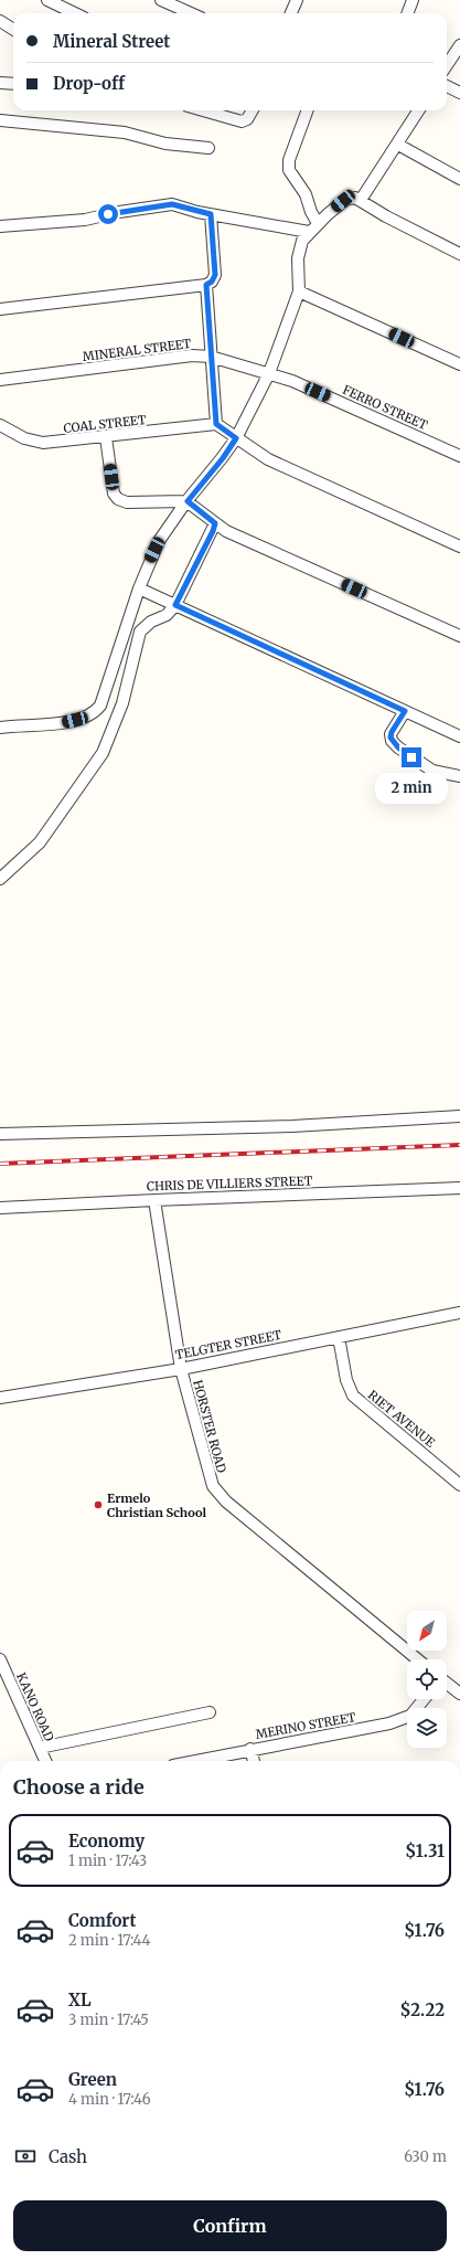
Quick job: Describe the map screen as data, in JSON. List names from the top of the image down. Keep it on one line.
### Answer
{"streets":{"street":["MINERAL STREET","FERRO STREET","COAL STREET","CHRIS DE VILLIERS STREET","TELGTER STREET","RIET AVENUE","HORSTER ROAD","KANO ROAD","MERINO STREET"]},"crossings":[["MINERAL STREET","FERRO STREET"],["CHRIS DE VILLIERS STREET","HORSTER ROAD"],["TELGTER STREET","RIET AVENUE"],["TELGTER STREET","HORSTER ROAD"]],"places":["Ermelo Christian School"],"north":"bottom left","page":{"banner":["Mineral Street","Drop-off"],"bubble":"2 min","heading":"Choose a ride","list":[{"name":"Economy","note":"1 min · 17:43","value":"$1.31"},{"name":"Comfort","note":"2 min · 17:44","value":"$1.76"},{"name":"XL","note":"3 min · 17:45","value":"$2.22"},{"name":"Green","note":"4 min · 17:46","value":"$1.76"}],"pay":["Cash","630 m"],"buttons":"Confirm"}}
